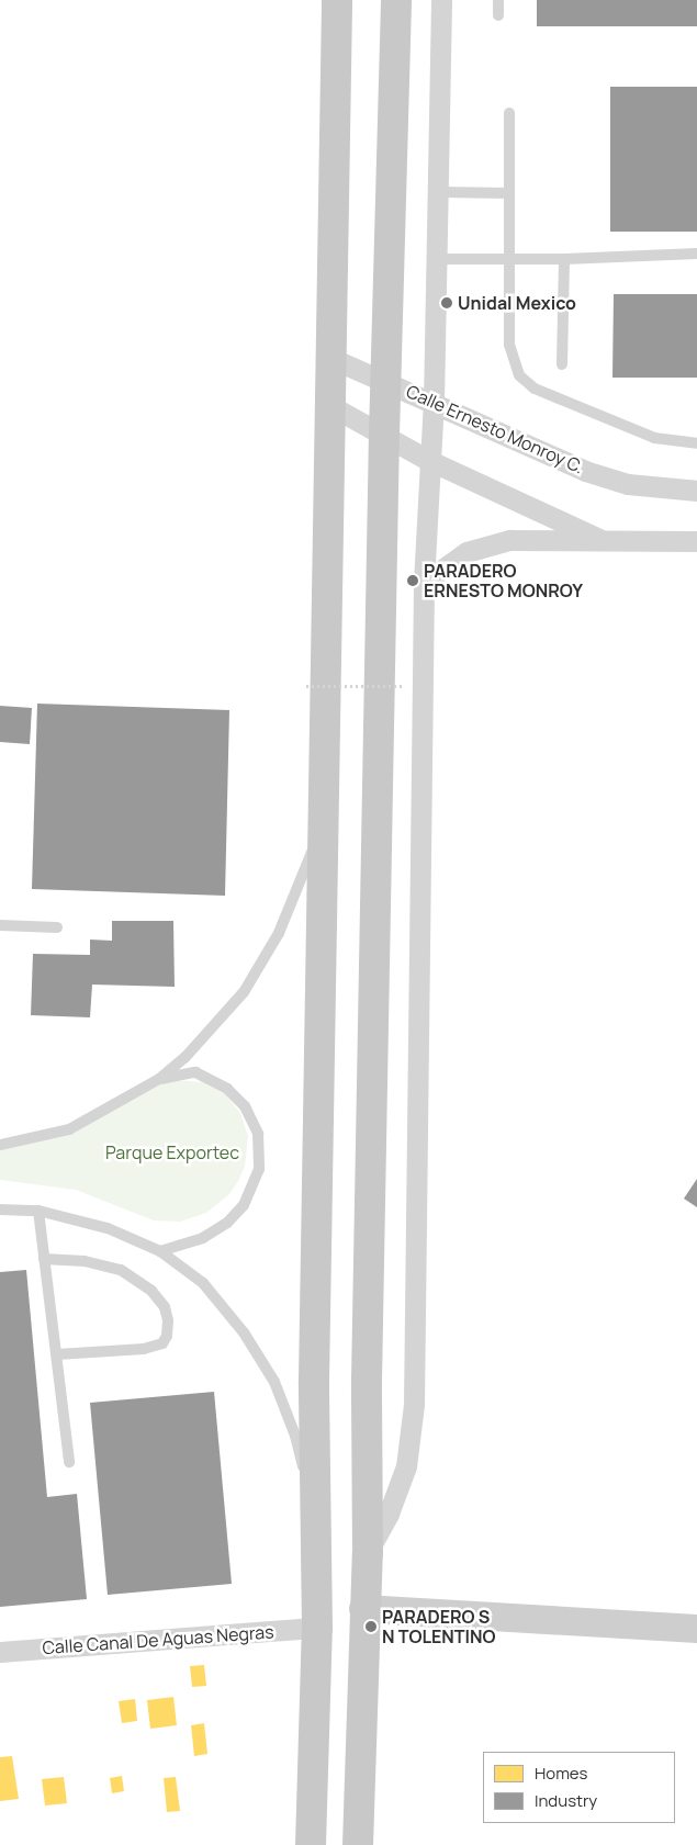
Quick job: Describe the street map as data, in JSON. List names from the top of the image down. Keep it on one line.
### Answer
{"streets":{"street":["Calle Ernesto Monroy C.","Calle Canal De Aguas Negras"]},"parks":["Parque Exportec"],"places":["Unidal Mexico","PARADERO ERNESTO MONROY","PARADERO S N TOLENTINO"],"legend":["Homes","Industry"]}
